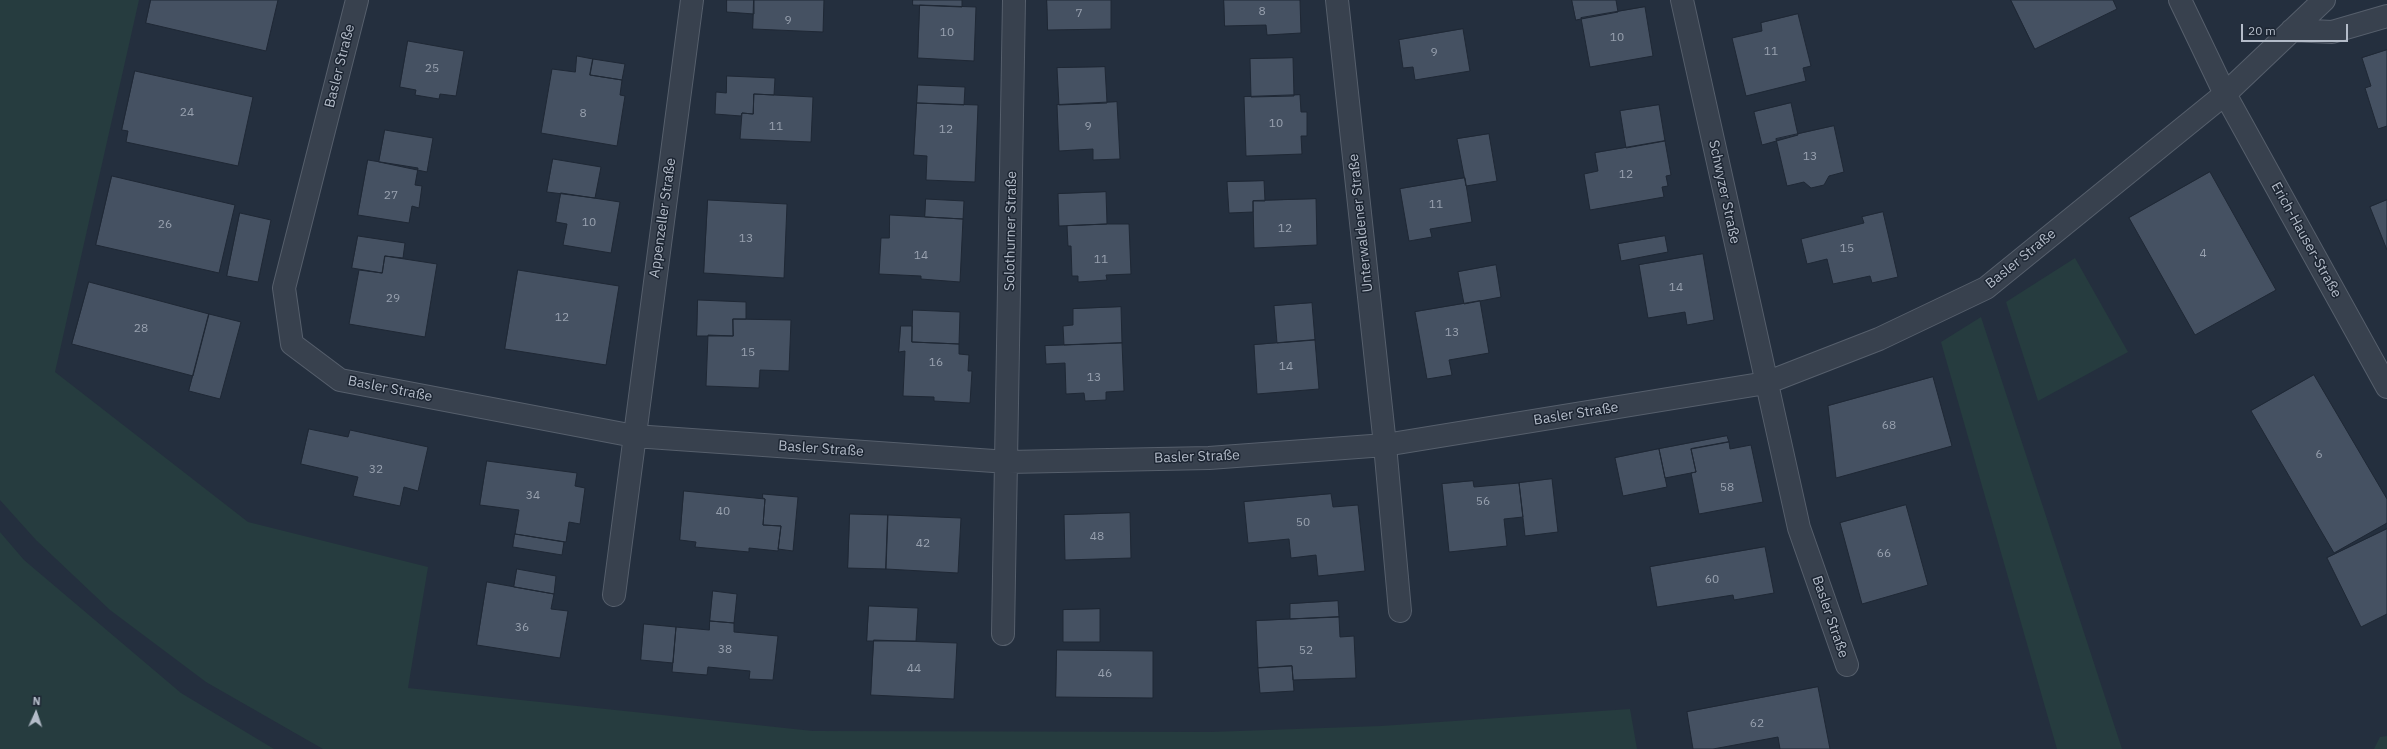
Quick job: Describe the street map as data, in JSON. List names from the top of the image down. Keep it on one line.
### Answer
{"streets":{"street":["Basler Straße","Schwyzer Straße","Appenzeller Straße","Unterwaldener Straße","Solothurner Straße","Erich-Hauser-Straße"]},"crossings":[["Basler Straße","Schwyzer Straße"],["Basler Straße","Appenzeller Straße"],["Basler Straße","Unterwaldener Straße"],["Basler Straße","Solothurner Straße"],["Basler Straße","Erich-Hauser-Straße"]],"house_numbers":["8","7","9","10","10","11","9","25","24","8","10","11","9","12","13","12","27","11","10","26","12","13","15","4","14","11","14","29","12","28","13","15","16","14","13","68","6","32","58","34","56","40","50","48","42","66","60","36","38","52","44","46","62"],"scale_bar":"20 m","north":"top"}
